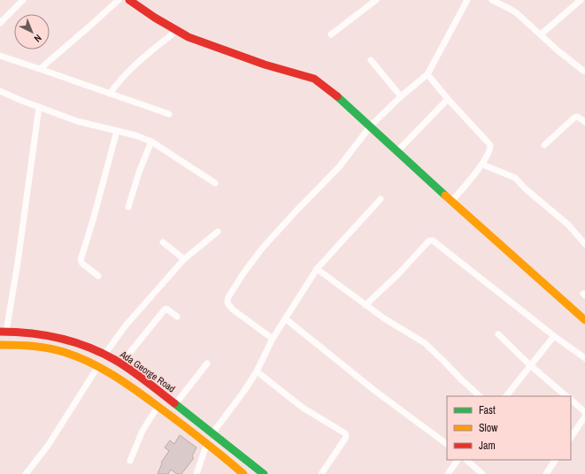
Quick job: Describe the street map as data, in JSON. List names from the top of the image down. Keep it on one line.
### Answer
{"streets":{"main road":["Ada George Road"]},"legend":["Fast","Slow","Jam"],"north":"bottom right"}
